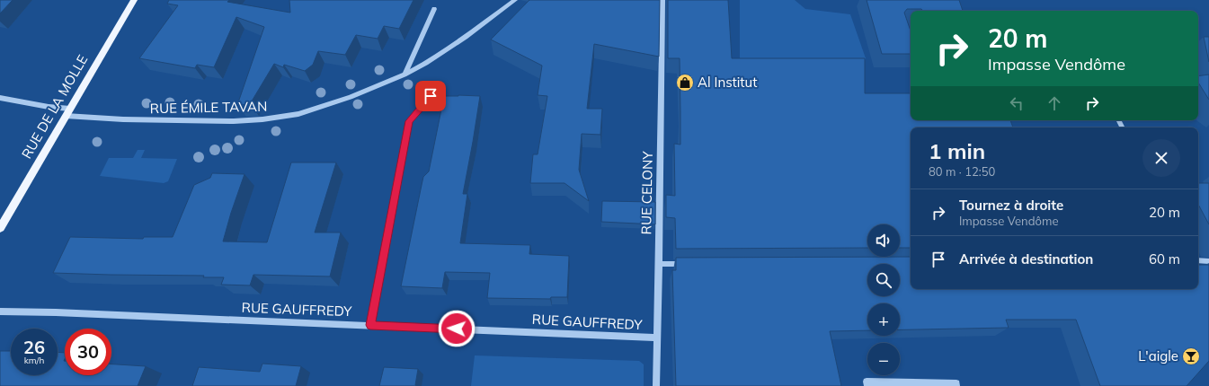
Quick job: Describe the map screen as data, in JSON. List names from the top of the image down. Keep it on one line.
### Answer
{"streets":{"main road":["RUE DE LA MOLLE"],"street":["RUE ÉMILE TAVAN","RUE CELONY","RUE GAUFFREDY"]},"crossings":[["RUE DE LA MOLLE","RUE ÉMILE TAVAN"],["RUE CELONY","RUE GAUFFREDY"]],"places":{"shop":["Al Institut"],"bar":["L'aigle"]},"page":{"turn":["20 m","Impasse Vendôme"],"heading":["1 min","80 m · 12:50"],"list":[{"name":"Tournez à droite","note":"Impasse Vendôme","value":"20 m"},{"name":"Arrivée à destination","value":"60 m"}],"map_buttons":["+","−"],"speed":"26 km/h","limit":"30"}}
